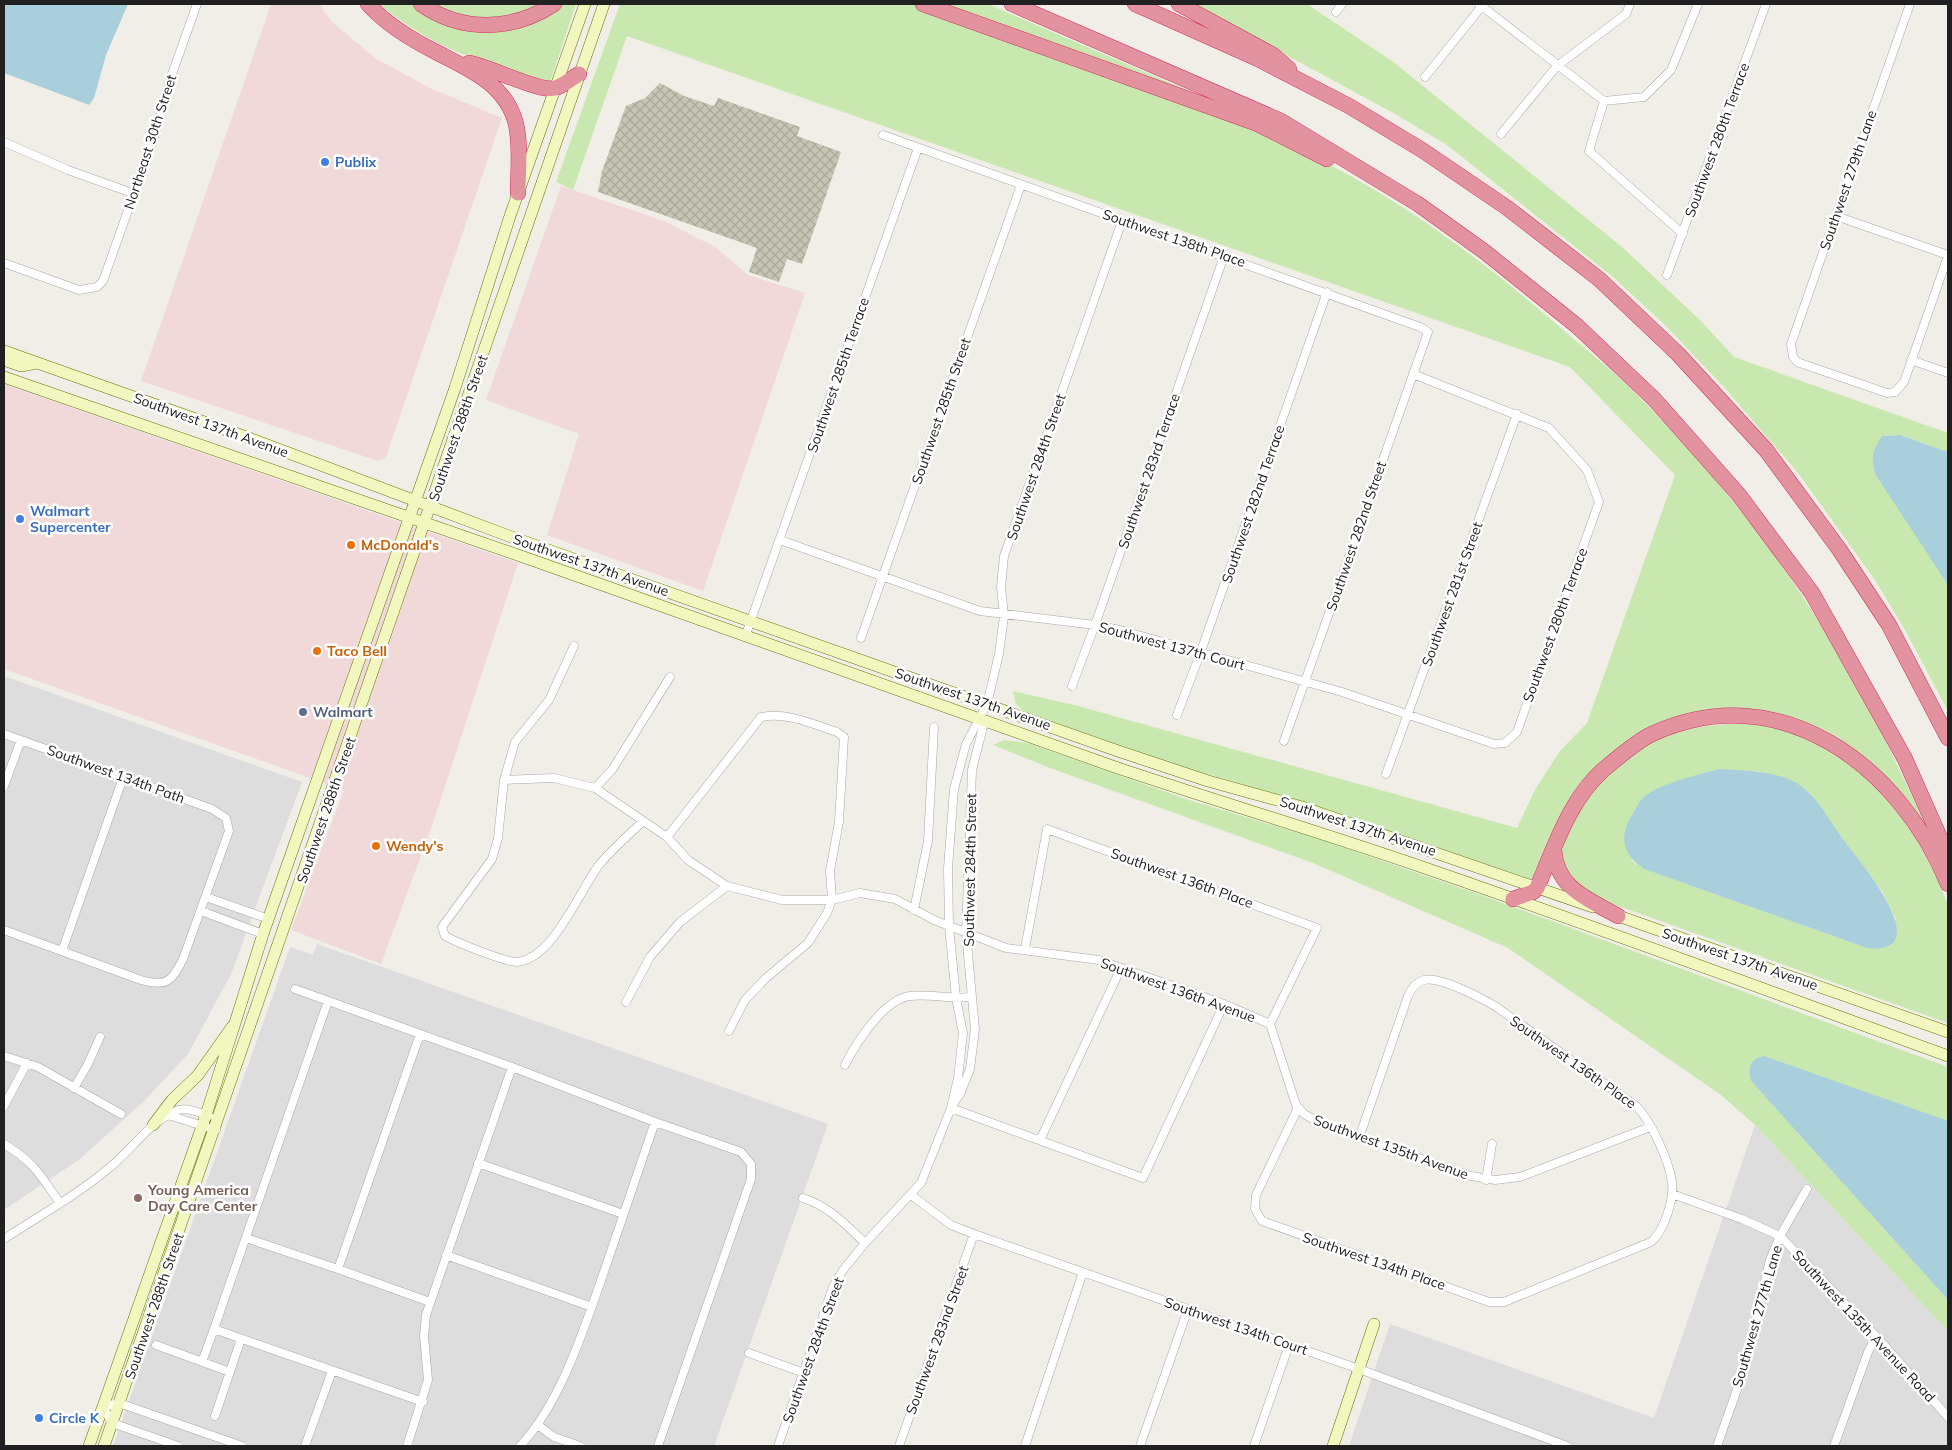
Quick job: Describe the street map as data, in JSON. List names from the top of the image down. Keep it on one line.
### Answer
{"streets":{"main road":["Southwest 137th Avenue","Southwest 288th Street"],"street":["Southwest 280th Terrace","Northeast 30th Street","Southwest 279th Lane","Southwest 138th Place","Southwest 285th Terrace","Southwest 285th Street","Southwest 284th Street","Southwest 283rd Terrace","Southwest 282nd Terrace","Southwest 282nd Street","Southwest 281st Street","Southwest 137th Court","Southwest 134th Path","Southwest 136th Place","Southwest 136th Avenue","Southwest 135th Avenue","Southwest 134th Place","Southwest 277th Lane","Southwest 134th Court","Southwest 135th Avenue Road","Southwest 283nd Street"]},"crossings":[["Southwest 280th Terrace","Southwest 281st Street"],["Southwest 280th Terrace","Southwest 137th Court"],["Southwest 138th Place","Southwest 285th Terrace"],["Southwest 138th Place","Southwest 285th Street"],["Southwest 138th Place","Southwest 284th Street"],["Southwest 138th Place","Southwest 283rd Terrace"],["Southwest 138th Place","Southwest 282nd Terrace"],["Southwest 138th Place","Southwest 282nd Street"],["Southwest 285th Terrace","Southwest 137th Avenue"],["Southwest 285th Terrace","Southwest 137th Court"],["Southwest 285th Street","Southwest 137th Court"],["Southwest 137th Avenue","Southwest 288th Street"],["Southwest 137th Avenue","Southwest 284th Street"],["Southwest 284th Street","Southwest 137th Court"],["Southwest 284th Street","Southwest 136th Avenue"],["Southwest 284th Street","Southwest 134th Court"],["Southwest 283rd Terrace","Southwest 137th Court"],["Southwest 282nd Terrace","Southwest 137th Court"],["Southwest 282nd Street","Southwest 137th Court"],["Southwest 281st Street","Southwest 137th Court"],["Southwest 136th Place","Southwest 136th Avenue"],["Southwest 136th Place","Southwest 135th Avenue"],["Southwest 136th Place","Southwest 134th Place"],["Southwest 136th Avenue","Southwest 135th Avenue"],["Southwest 135th Avenue","Southwest 134th Place"],["Southwest 277th Lane","Southwest 135th Avenue Road"],["Southwest 134th Court","Southwest 283nd Street"]],"places":["Publix","Walmart Supercenter","McDonald's","Taco Bell","Walmart","Wendy's","Young America Day Care Center","Circle K"]}
